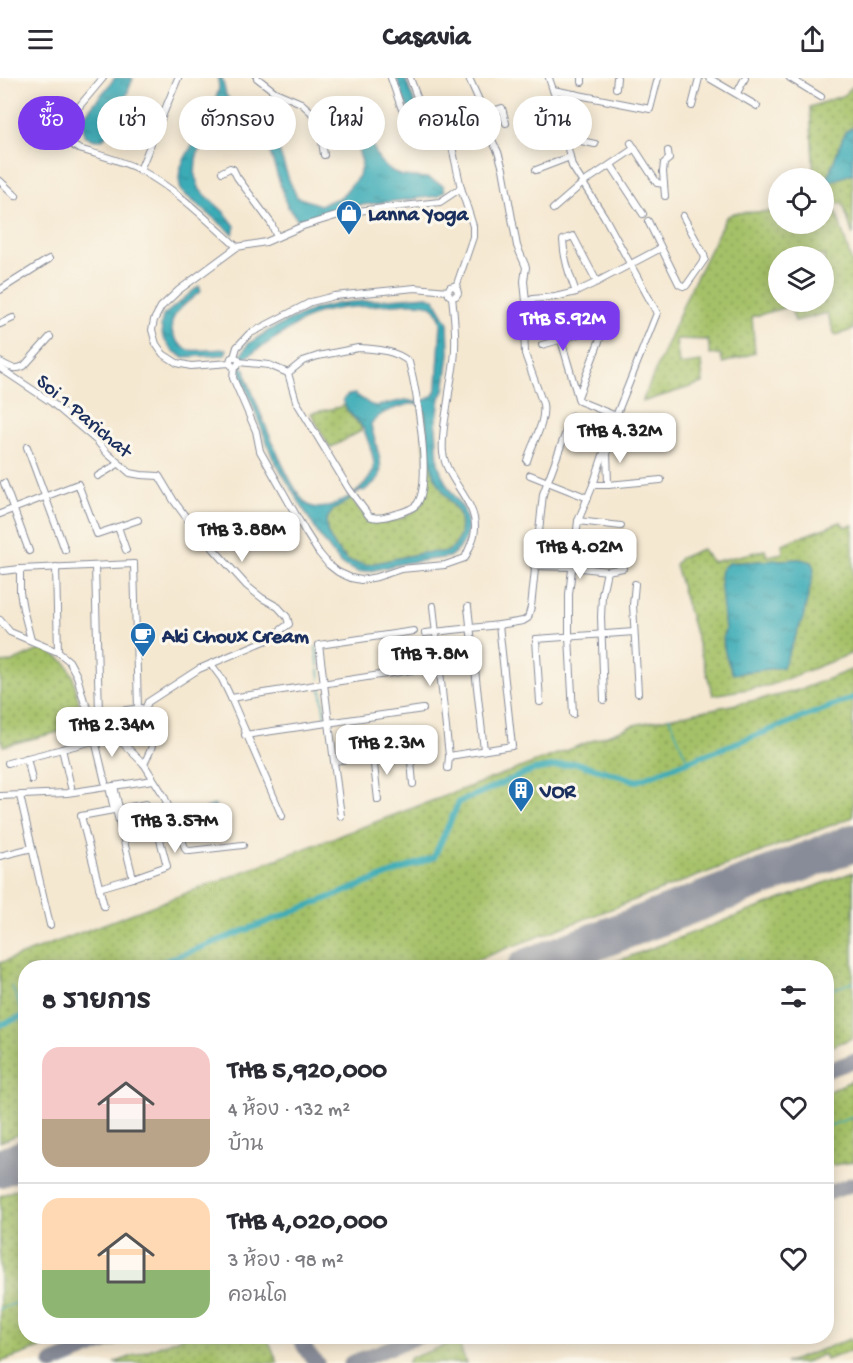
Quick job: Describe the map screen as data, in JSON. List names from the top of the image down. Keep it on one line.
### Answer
{"streets":{"street":["Soi 1 Parichat"]},"places":{"shop":["Lanna Yoga"],"cafe":["Aki Choux Cream"],"building":["VOR"]},"page":{"header":"Casavia","chip":["ซื้อ","เช่า","ตัวกรอง","ใหม่","คอนโด","บ้าน"],"price":["THB 5.92M","THB 4.32M","THB 3.88M","THB 4.02M","THB 7.8M","THB 2.34M","THB 2.3M","THB 3.57M"],"heading":"8 รายการ","list":[{"name":"THB 5,920,000","note":"4 ห้อง · 132 m² · บ้าน"},{"name":"THB 4,020,000","note":"3 ห้อง · 98 m² · คอนโด"}]}}
